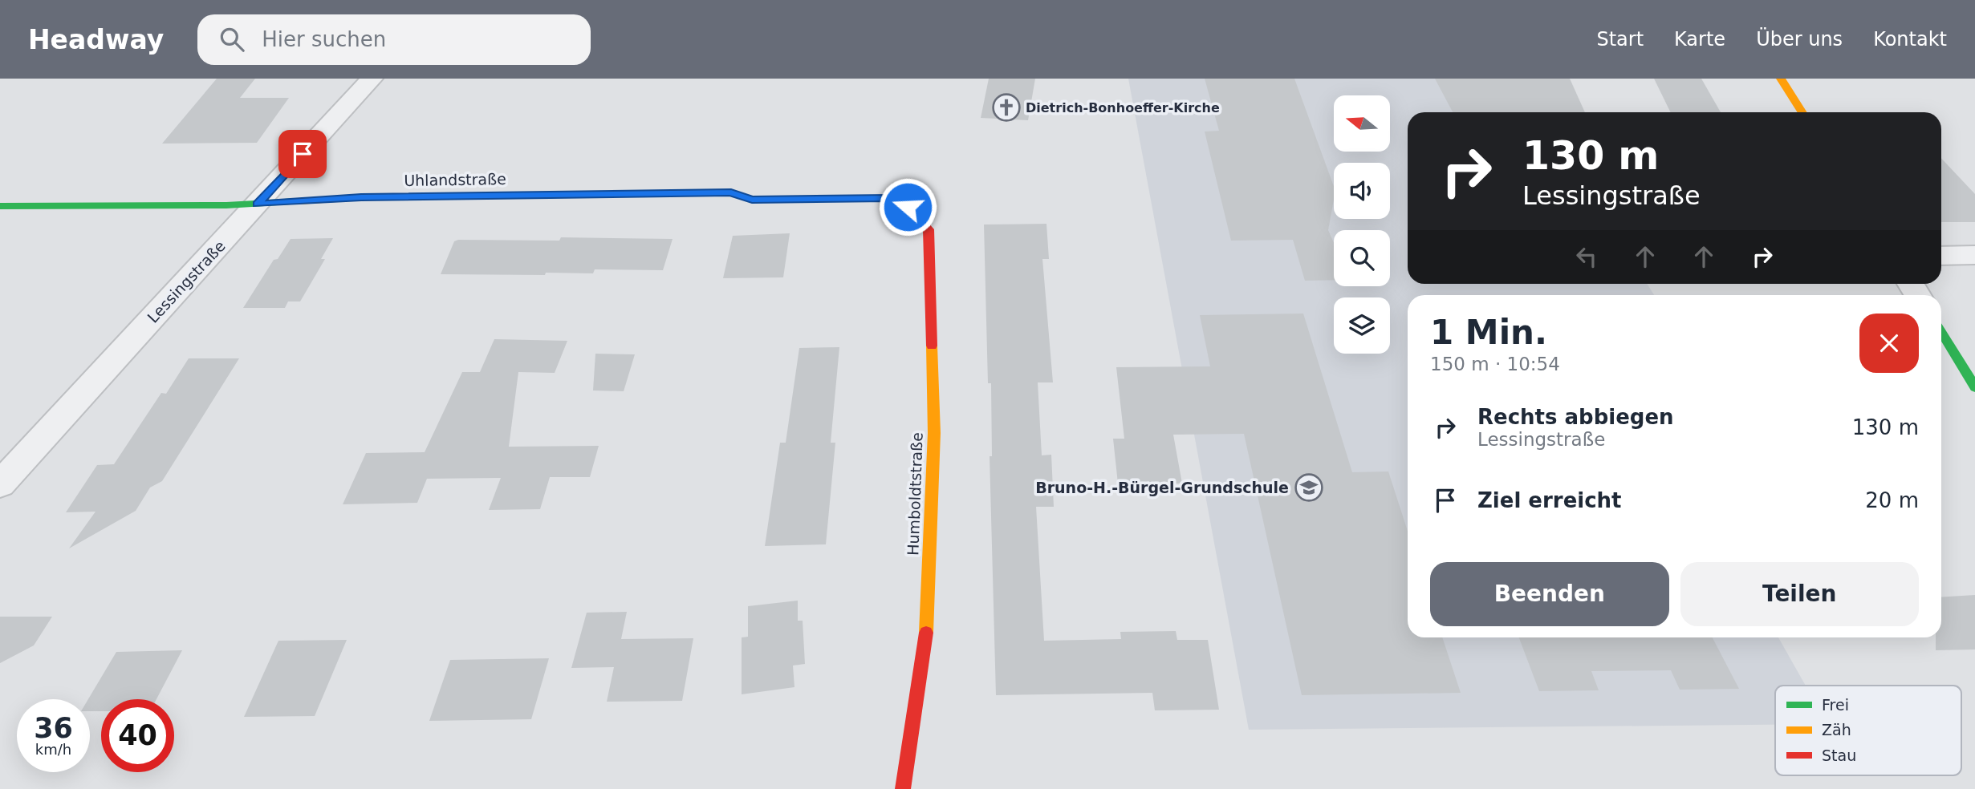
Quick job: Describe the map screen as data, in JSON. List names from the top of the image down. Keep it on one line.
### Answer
{"streets":{"street":["Uhlandstraße","Lessingstraße","Humboldtstraße"]},"crossings":[["Uhlandstraße","Lessingstraße"],["Uhlandstraße","Humboldtstraße"]],"places":{"church":["Dietrich-Bonhoeffer-Kirche"],"school or university":["Bruno-H.-Bürgel-Grundschule"]},"legend":["Frei","Zäh","Stau"],"north":"left","page":{"header":"Headway","search":"Hier suchen","nav":["Start","Karte","Über uns","Kontakt"],"turn":["130 m","Lessingstraße"],"heading":["1 Min.","150 m · 10:54"],"list":[{"name":"Rechts abbiegen","note":"Lessingstraße","value":"130 m"},{"name":"Ziel erreicht","value":"20 m"}],"buttons":["Beenden","Teilen"],"speed":"36 km/h","limit":"40"}}
